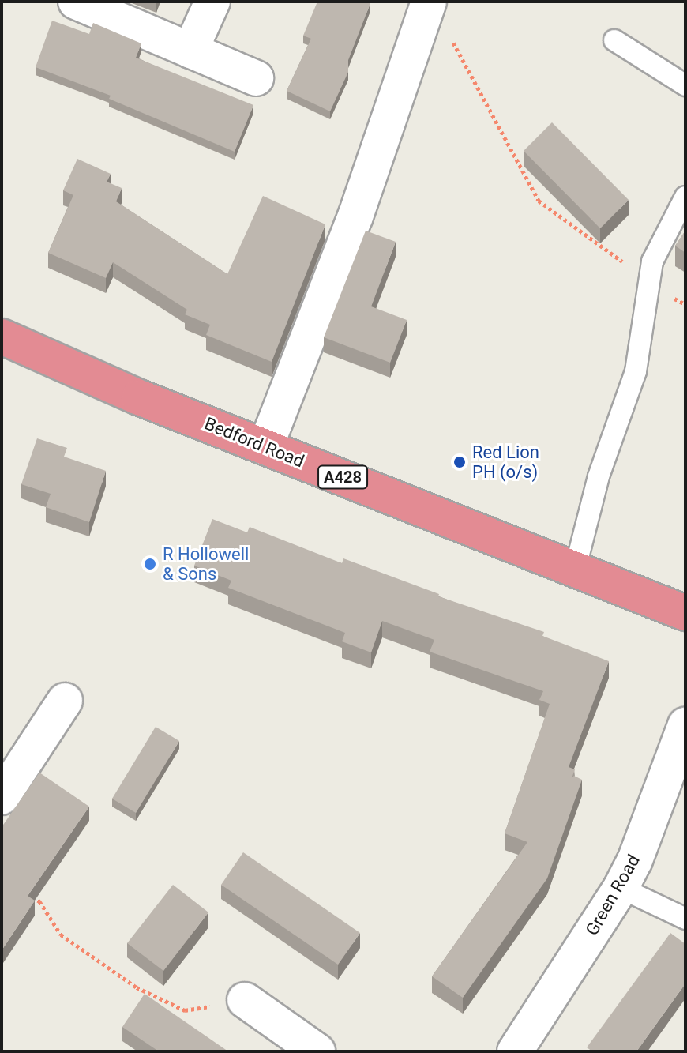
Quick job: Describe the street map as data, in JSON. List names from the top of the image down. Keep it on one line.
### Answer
{"streets":{"highway":["Bedford Road","A428"],"street":["Green Road"]},"places":["Red Lion PH (o/s)","R Hollowell & Sons"]}
